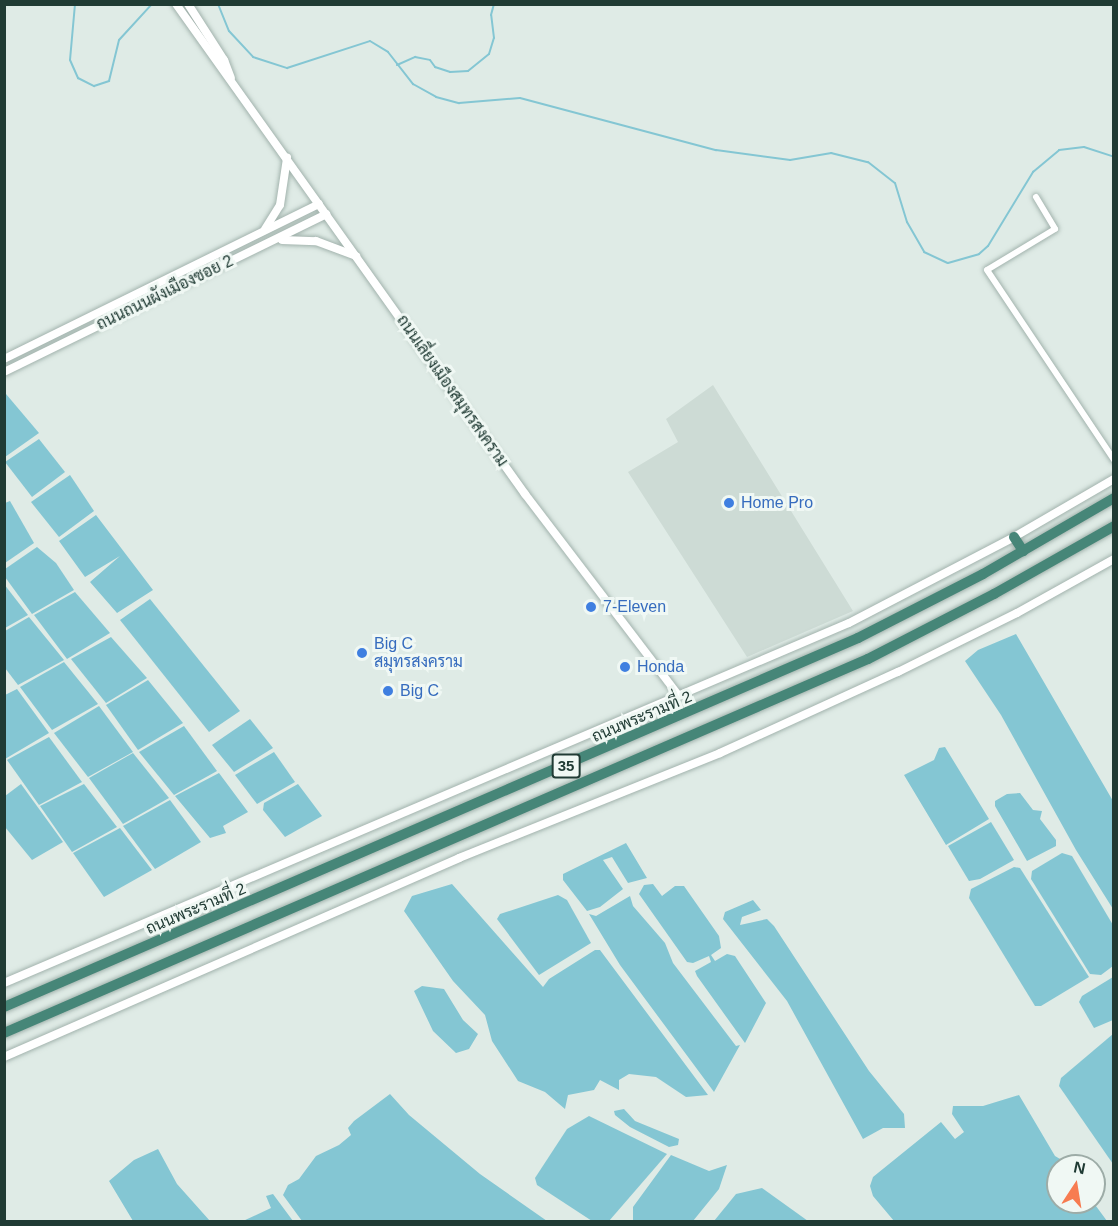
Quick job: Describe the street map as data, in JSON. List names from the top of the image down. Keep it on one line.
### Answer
{"streets":{"highway":["ถนนพระรามที่ 2","35"],"main road":["ถนนถนนผังเมืองซอย 2","ถนนเลี่ยงเมืองสมุทรสงคราม"]},"crossings":[["ถนนถนนผังเมืองซอย 2","ถนนเลี่ยงเมืองสมุทรสงคราม"],["ถนนเลี่ยงเมืองสมุทรสงคราม","ถนนพระรามที่ 2"]],"places":["Home Pro","7-Eleven","Big C สมุทรสงคราม","Honda","Big C"],"north":"top"}
